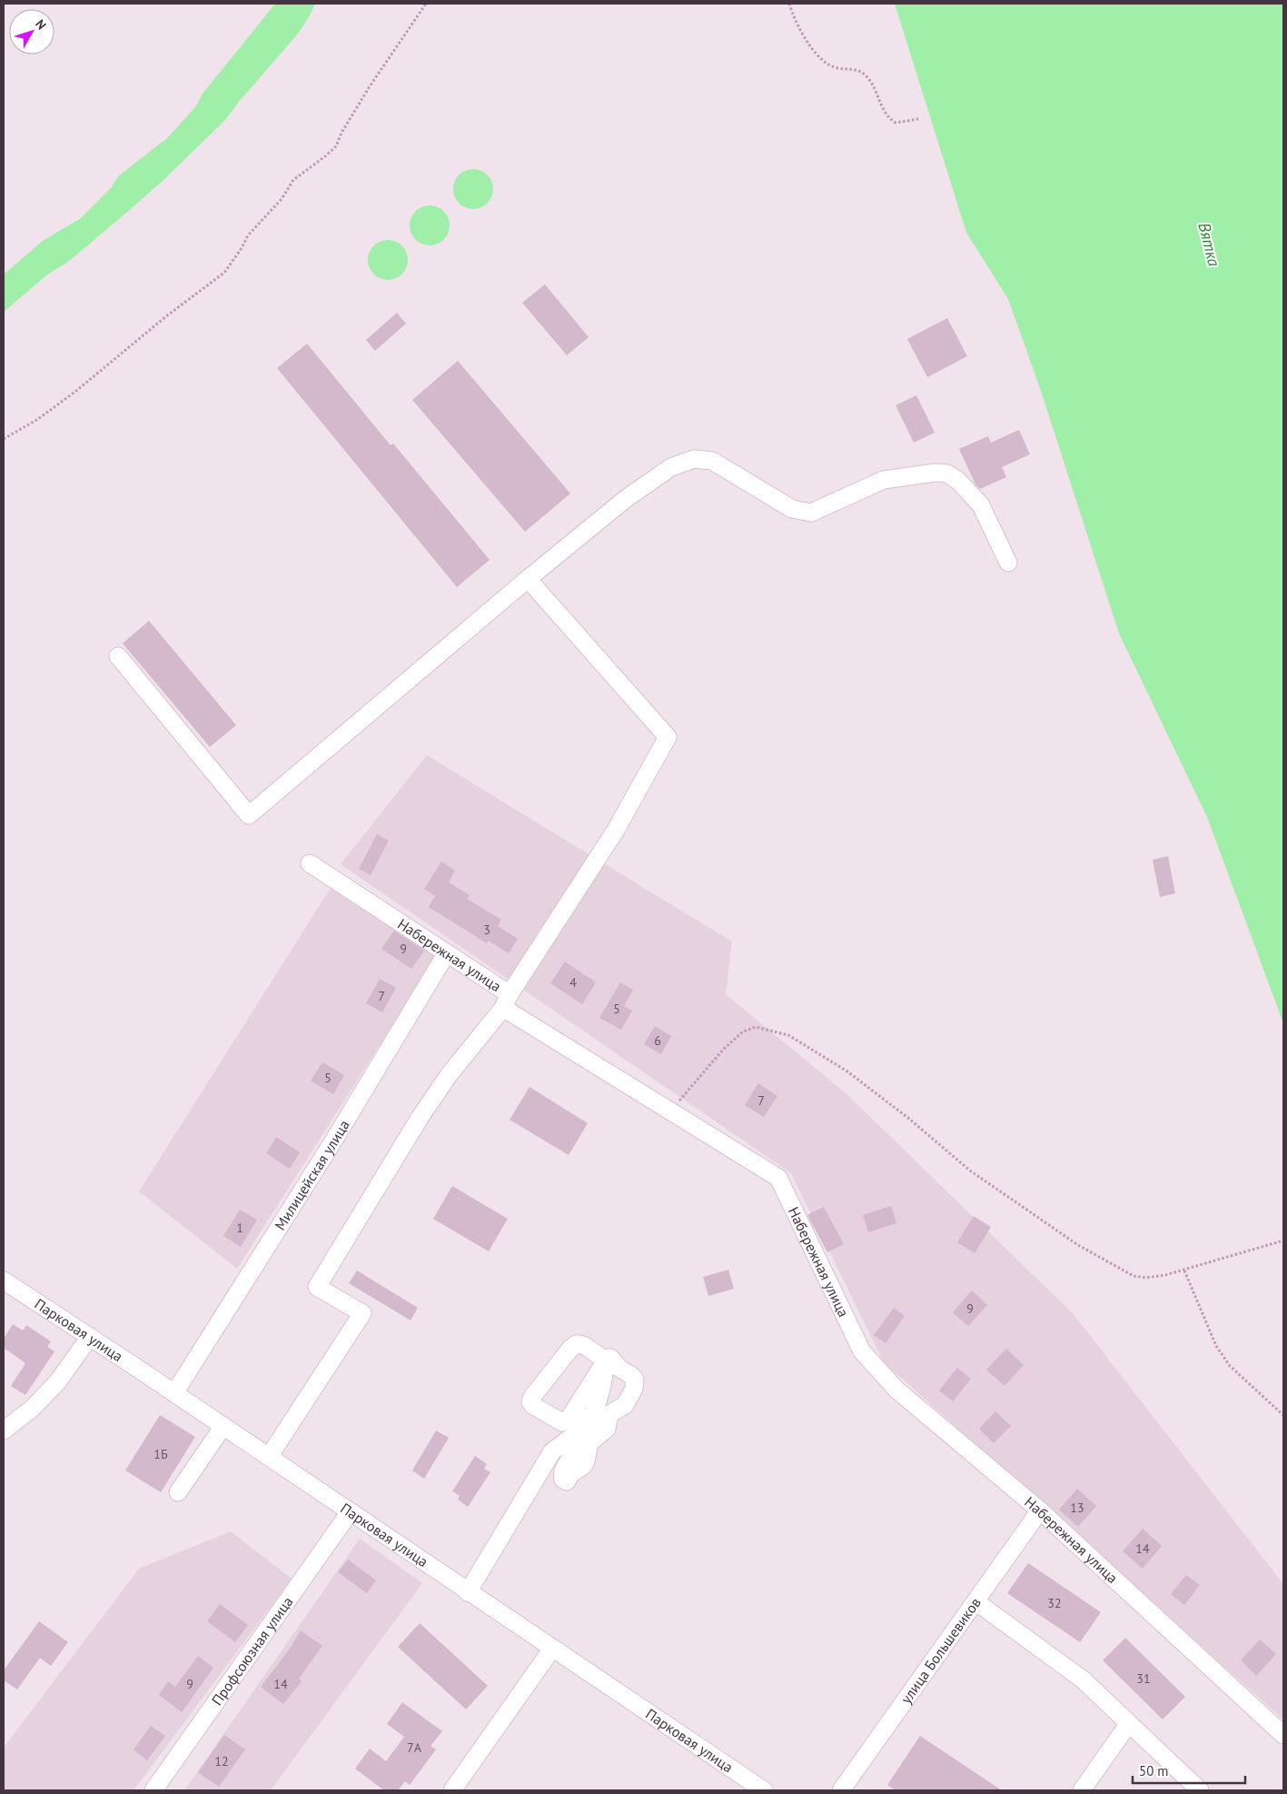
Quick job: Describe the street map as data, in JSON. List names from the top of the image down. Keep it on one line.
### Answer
{"streets":{"street":["Набережная улица","Милицейская улица","Парковая улица","улица Большевиков","Профсоюзная улица"]},"crossings":[["Набережная улица","Милицейская улица"],["Набережная улица","улица Большевиков"],["Милицейская улица","Парковая улица"],["Парковая улица","Профсоюзная улица"]],"water":["Вятка"],"house_numbers":["3","9","4","7","5","6","5","7","1","9","1Б","13","14","32","31","9","14","7А","12"],"scale_bar":"50 m","north":"top right"}
